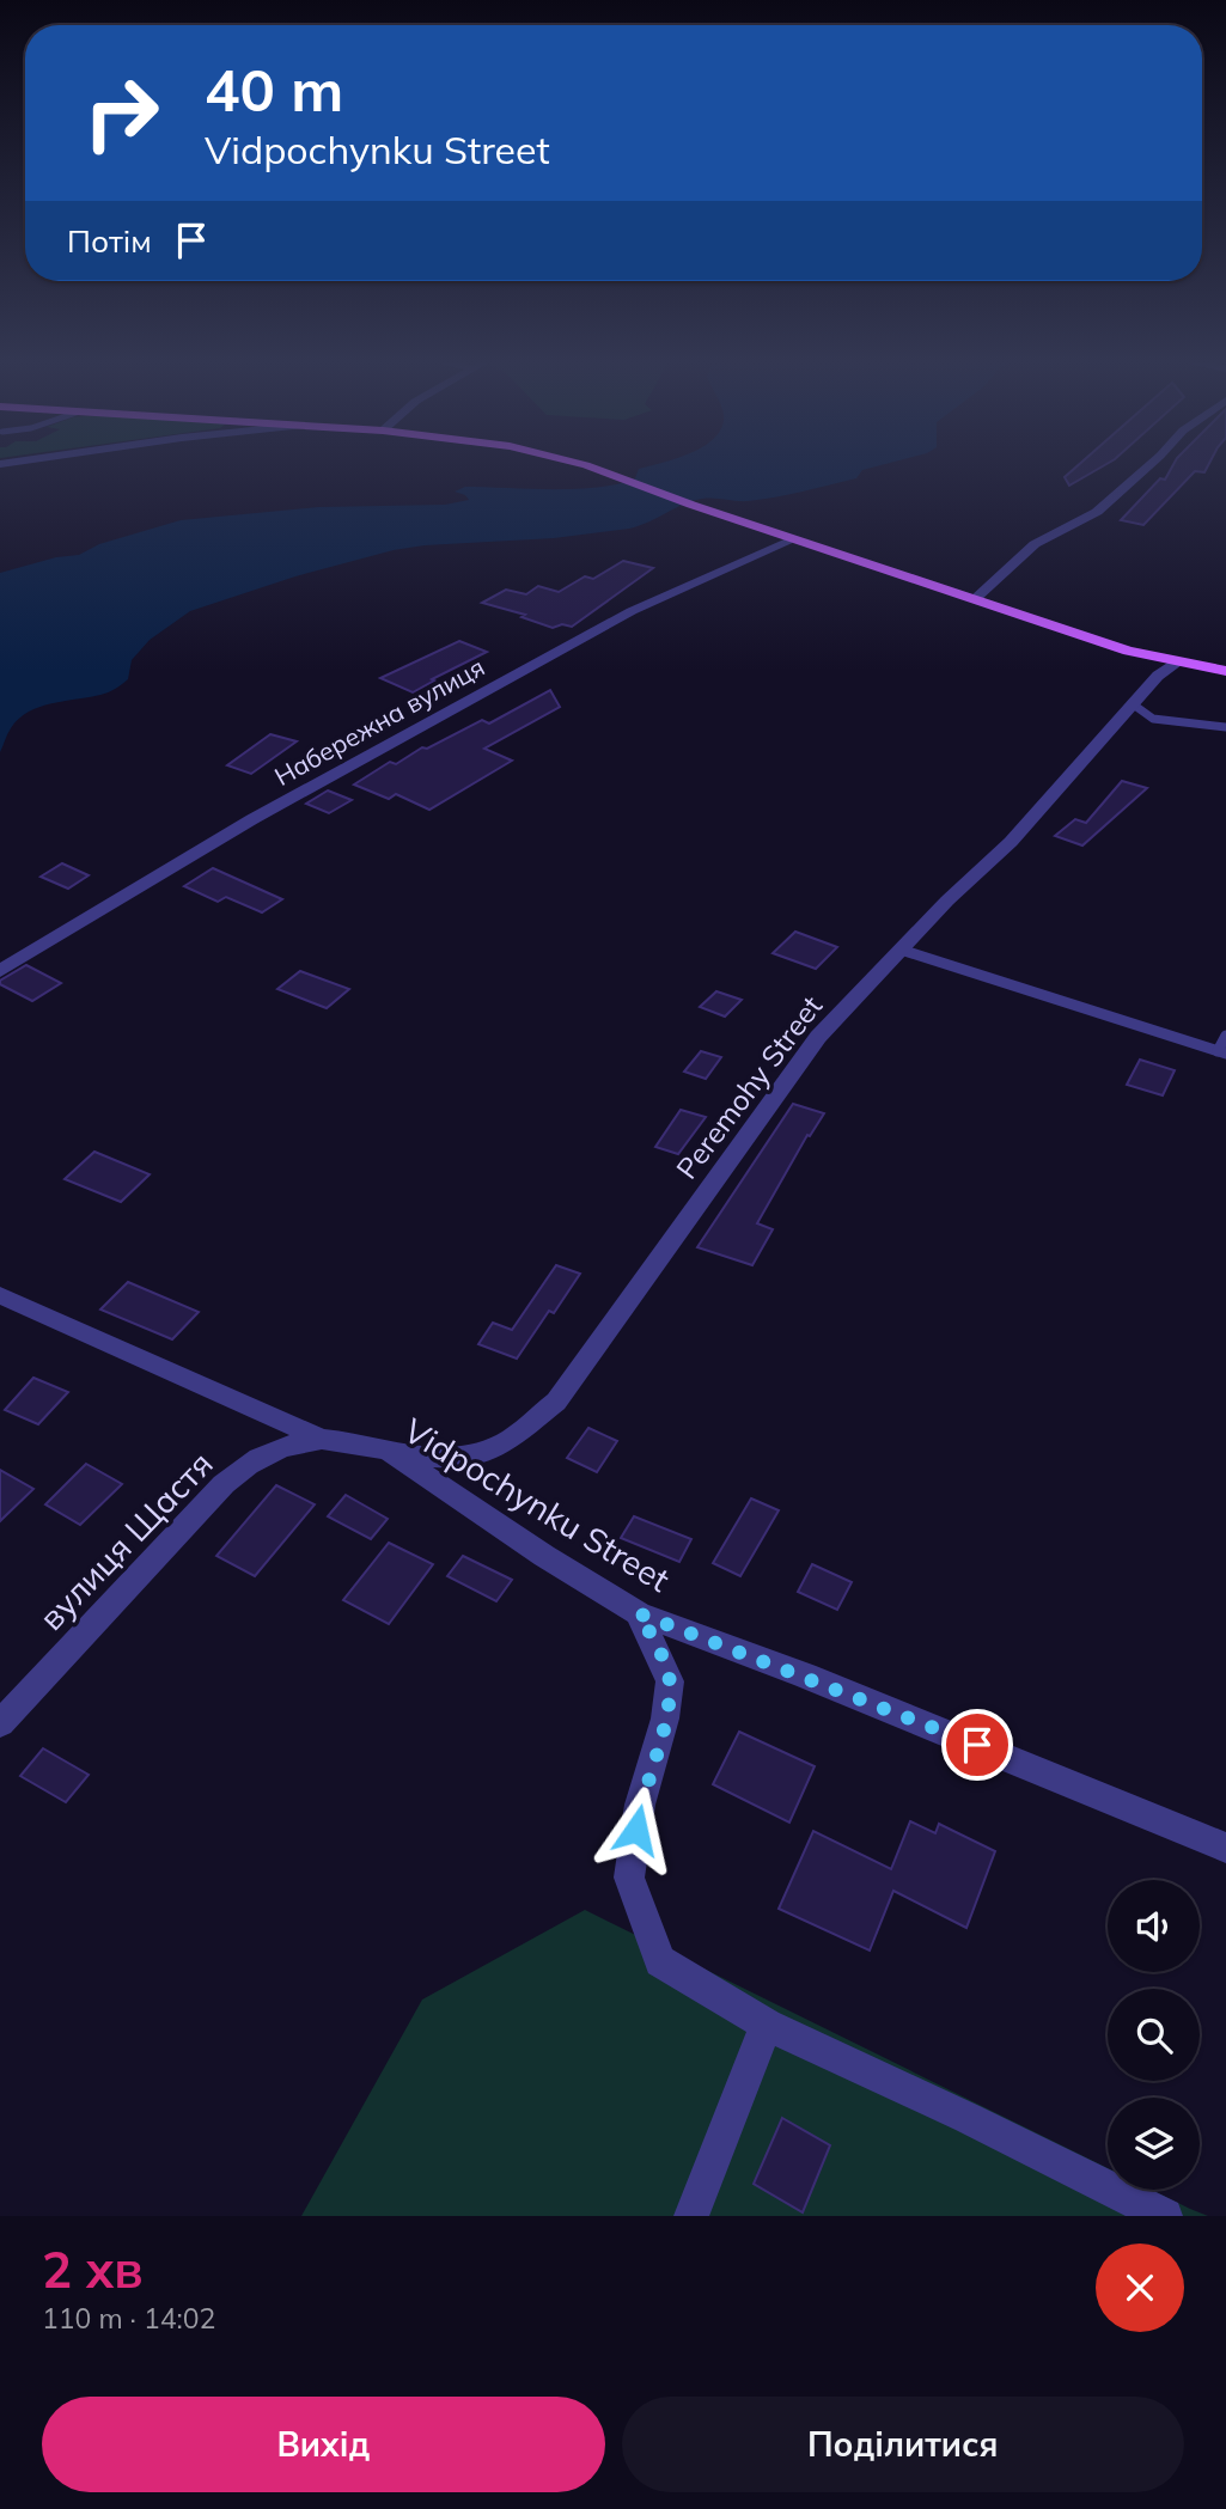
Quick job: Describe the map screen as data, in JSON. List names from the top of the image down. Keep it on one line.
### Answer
{"streets":{"street":["Набережна вулиця","Peremohy Street","Vidpochynku Street","вулиця Щастя"]},"crossings":[["Peremohy Street","Vidpochynku Street"],["Vidpochynku Street","вулиця Щастя"]],"page":{"turn":["40 m","Vidpochynku Street"],"then":"Потім","heading":["2 хв","110 m · 14:02"],"buttons":["Вихід","Поділитися"]}}
